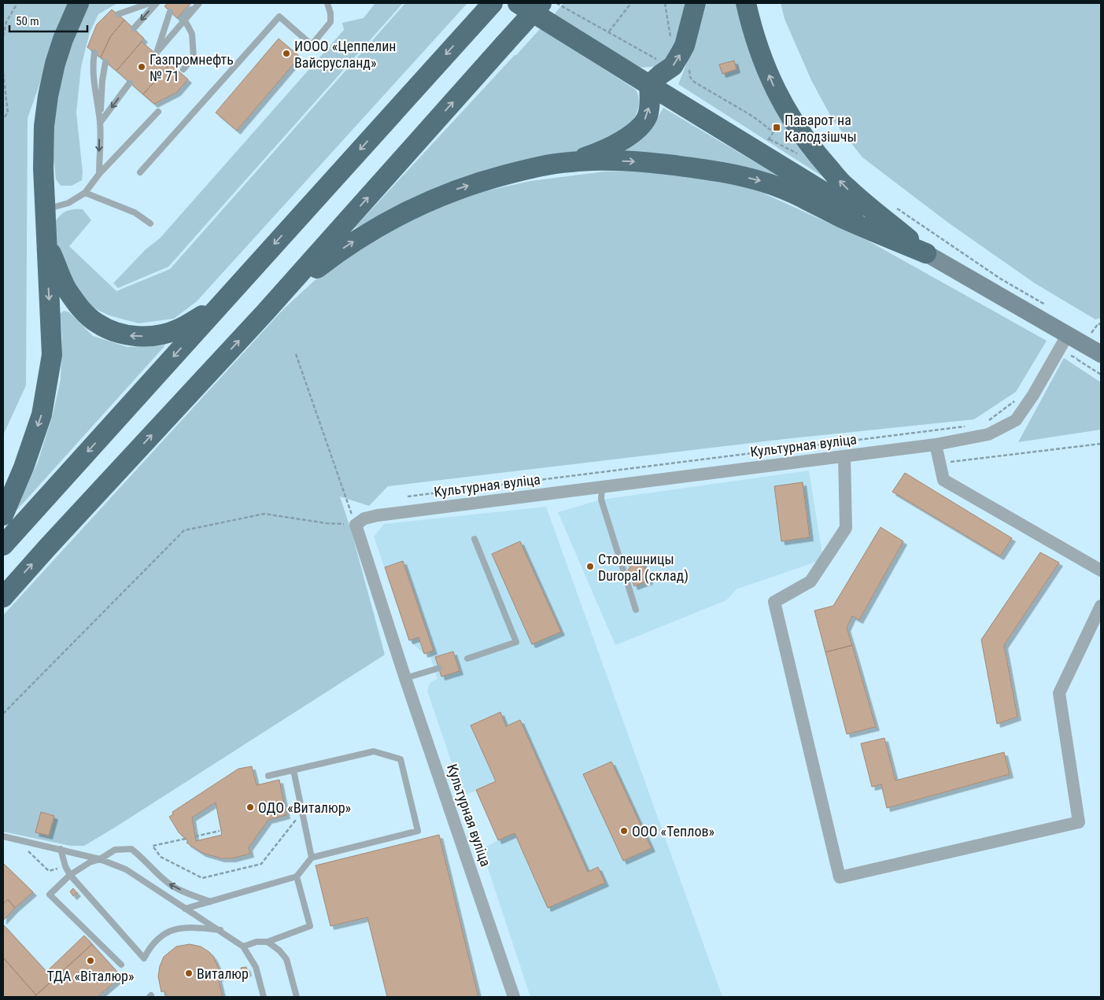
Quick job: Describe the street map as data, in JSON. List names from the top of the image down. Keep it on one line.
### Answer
{"streets":{"street":["Культурная вуліца"]},"places":{"other":["ИООО «Цеппелин Вайсрусланд»","Газпромнефть № 71","Столешницы Duropal (склад)","ОДО «Виталюр»","ООО «Теплов»","ТДА «Віталюр»","Виталюр"],"transit":["Паварот на Калодзішчы"]},"scale_bar":"50 m"}
